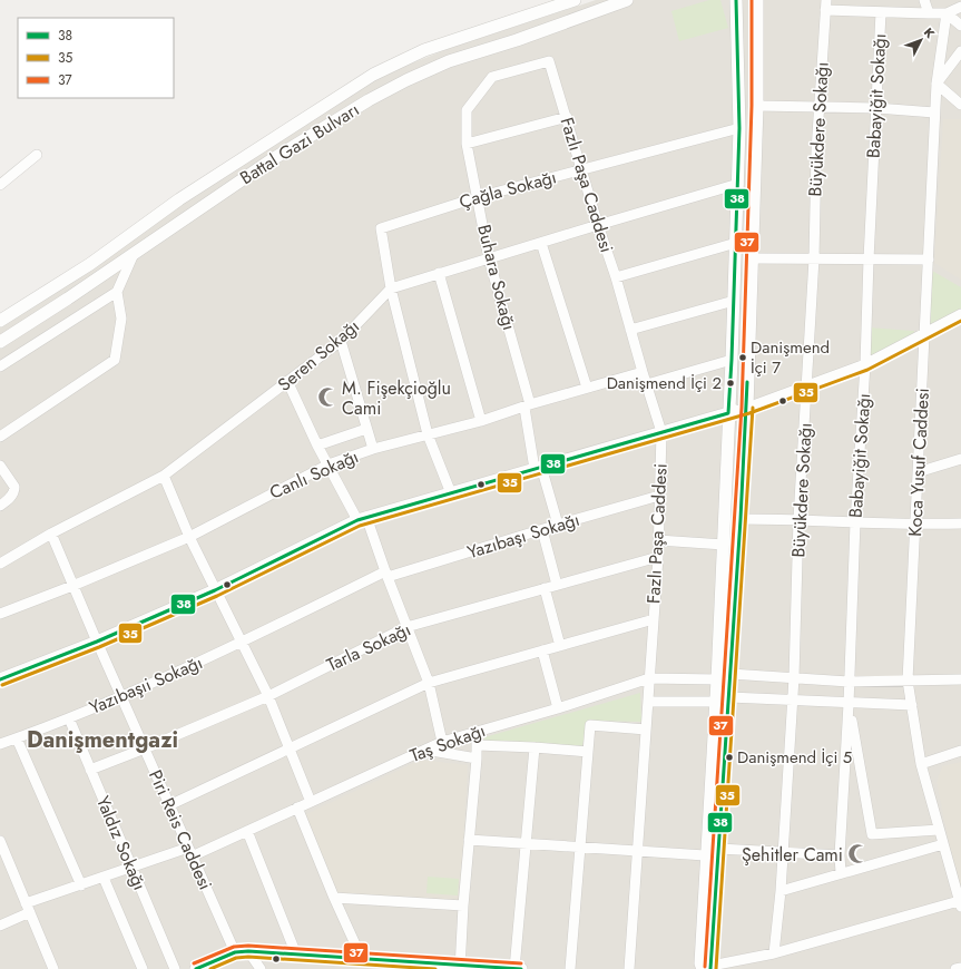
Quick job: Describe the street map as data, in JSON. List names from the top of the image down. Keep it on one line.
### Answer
{"streets":{"street":["Babayiğit Sokağı","Büyükdere Sokağı","Battal Gazi Bulvarı","Fazlı Paşa Caddesi","Çağla Sokağı","Buhara Sokağı","Seren Sokağı","Koca Yusuf Caddesi","Canlı Sokağı","Yazıbaşı Sokağı","Tarla Sokağı","Yazıbaşıi Sokağı","Taş Sokağı","Piri Reis Caddesi","Yaldız Sokağı"]},"crossings":[["Fazlı Paşa Caddesi","Çağla Sokağı"],["Fazlı Paşa Caddesi","Buhara Sokağı"],["Fazlı Paşa Caddesi","Seren Sokağı"],["Fazlı Paşa Caddesi","Canlı Sokağı"],["Fazlı Paşa Caddesi","Yazıbaşı Sokağı"],["Fazlı Paşa Caddesi","Tarla Sokağı"],["Fazlı Paşa Caddesi","Taş Sokağı"],["Çağla Sokağı","Buhara Sokağı"],["Çağla Sokağı","Seren Sokağı"],["Buhara Sokağı","Seren Sokağı"],["Buhara Sokağı","Canlı Sokağı"],["Buhara Sokağı","Yazıbaşı Sokağı"],["Seren Sokağı","Piri Reis Caddesi"],["Canlı Sokağı","Piri Reis Caddesi"],["Yazıbaşı Sokağı","Yazıbaşıi Sokağı"],["Tarla Sokağı","Piri Reis Caddesi"],["Tarla Sokağı","Yaldız Sokağı"],["Yazıbaşıi Sokağı","Piri Reis Caddesi"],["Yazıbaşıi Sokağı","Yaldız Sokağı"],["Taş Sokağı","Piri Reis Caddesi"],["Taş Sokağı","Yaldız Sokağı"]],"districts":["Danişmentgazi"],"places":{"other":["Danişmend İçi 7","Danişmend İçi 2","Danişmend İçi 5"],"mosque":["M. Fişekçioğlu Cami","Şehitler Cami"]},"lines":["transit line 38","transit line 37","transit line 35"],"legend":["38","35","37"],"north":"top right"}
